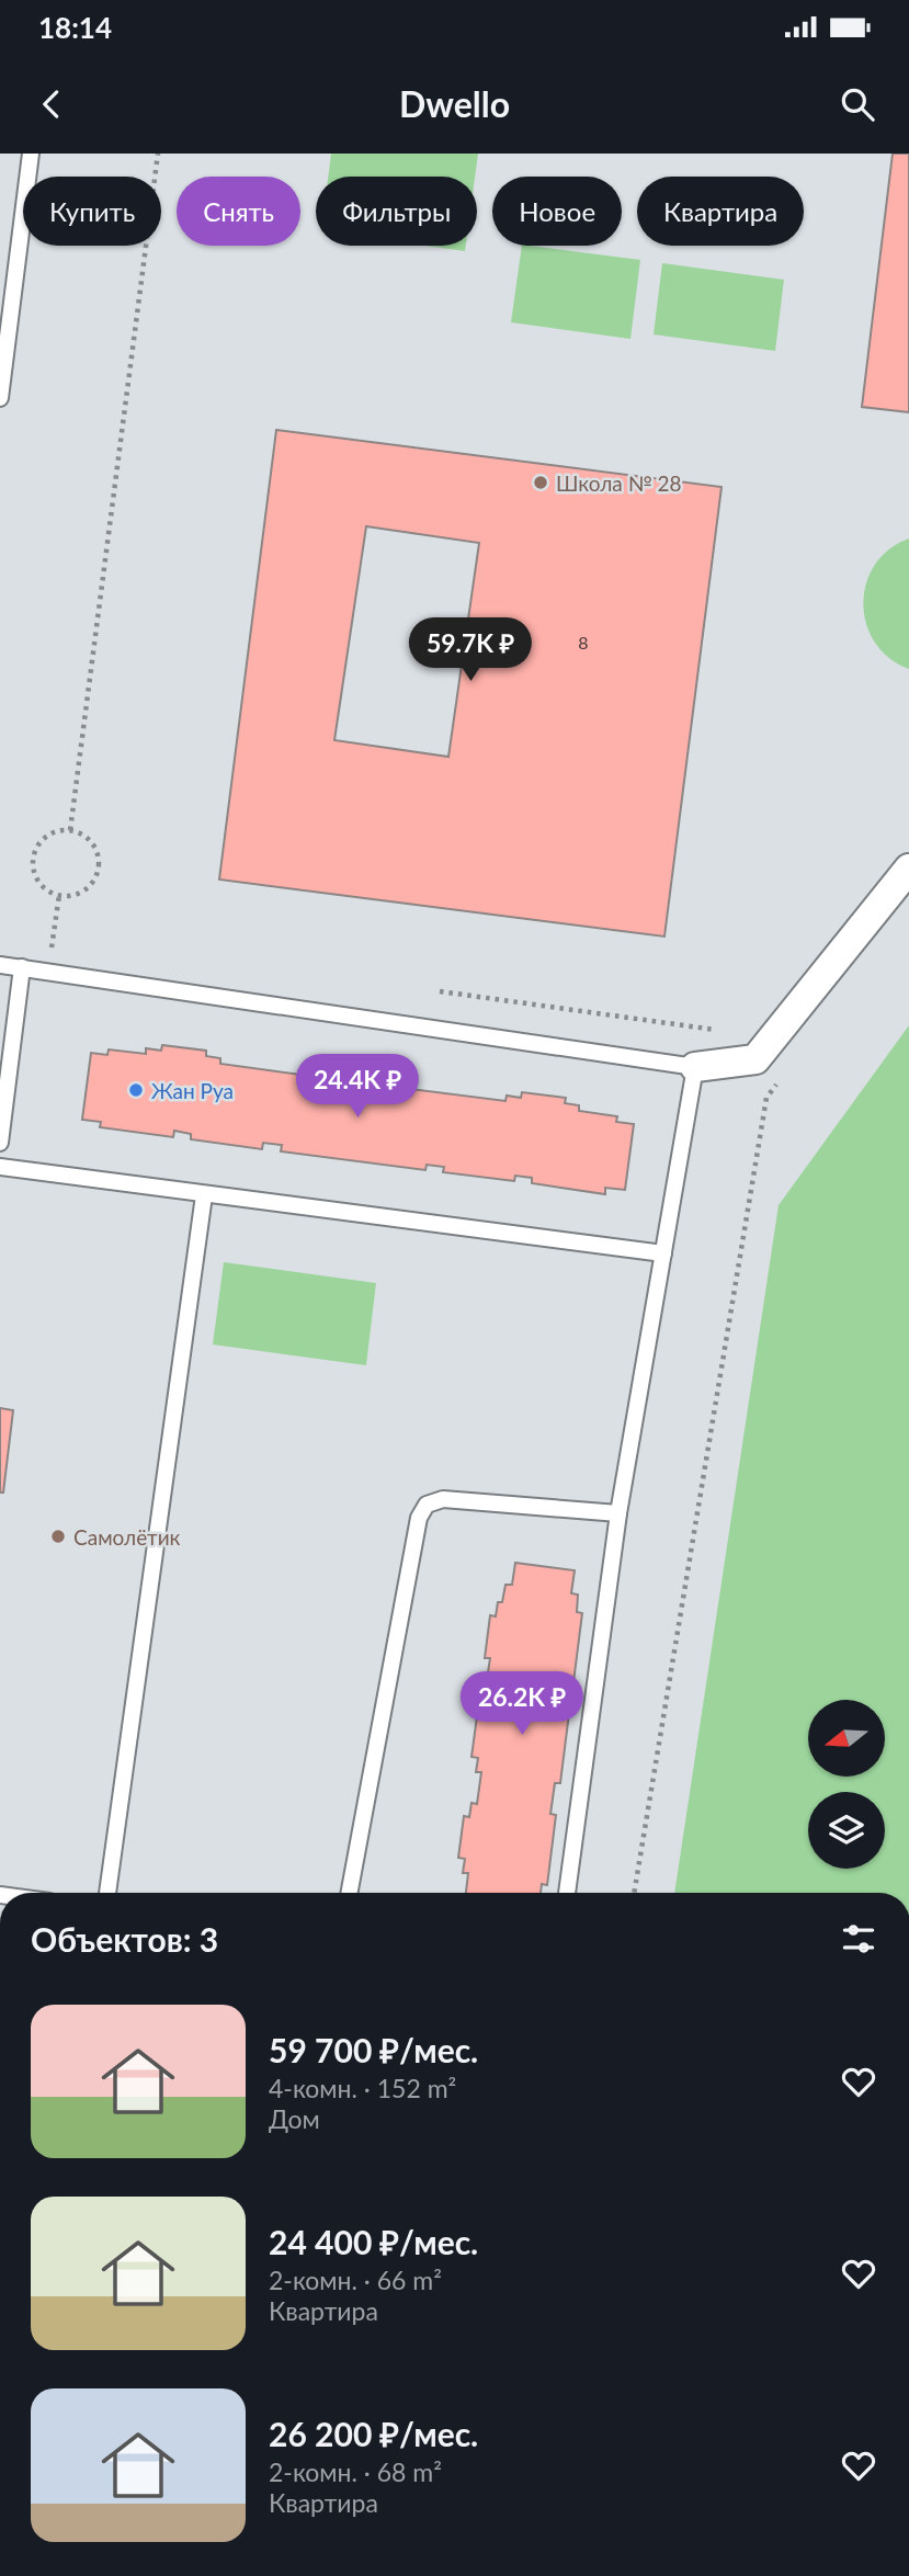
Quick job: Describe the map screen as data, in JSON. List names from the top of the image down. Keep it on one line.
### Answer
{"places":["Школа № 28","Жан Руа","Самолётик"],"house_numbers":["8"],"north":"left","page":{"status":"18:14","header":"Dwello","chip":["Купить","Снять","Фильтры","Новое","Квартира"],"price":["59.7K ₽","24.4K ₽","26.2K ₽"],"heading":"Объектов: 3","list":[{"name":"59 700 ₽/мес.","note":"4-комн. · 152 m² · Дом"},{"name":"24 400 ₽/мес.","note":"2-комн. · 66 m² · Квартира"},{"name":"26 200 ₽/мес.","note":"2-комн. · 68 m² · Квартира"}]}}
